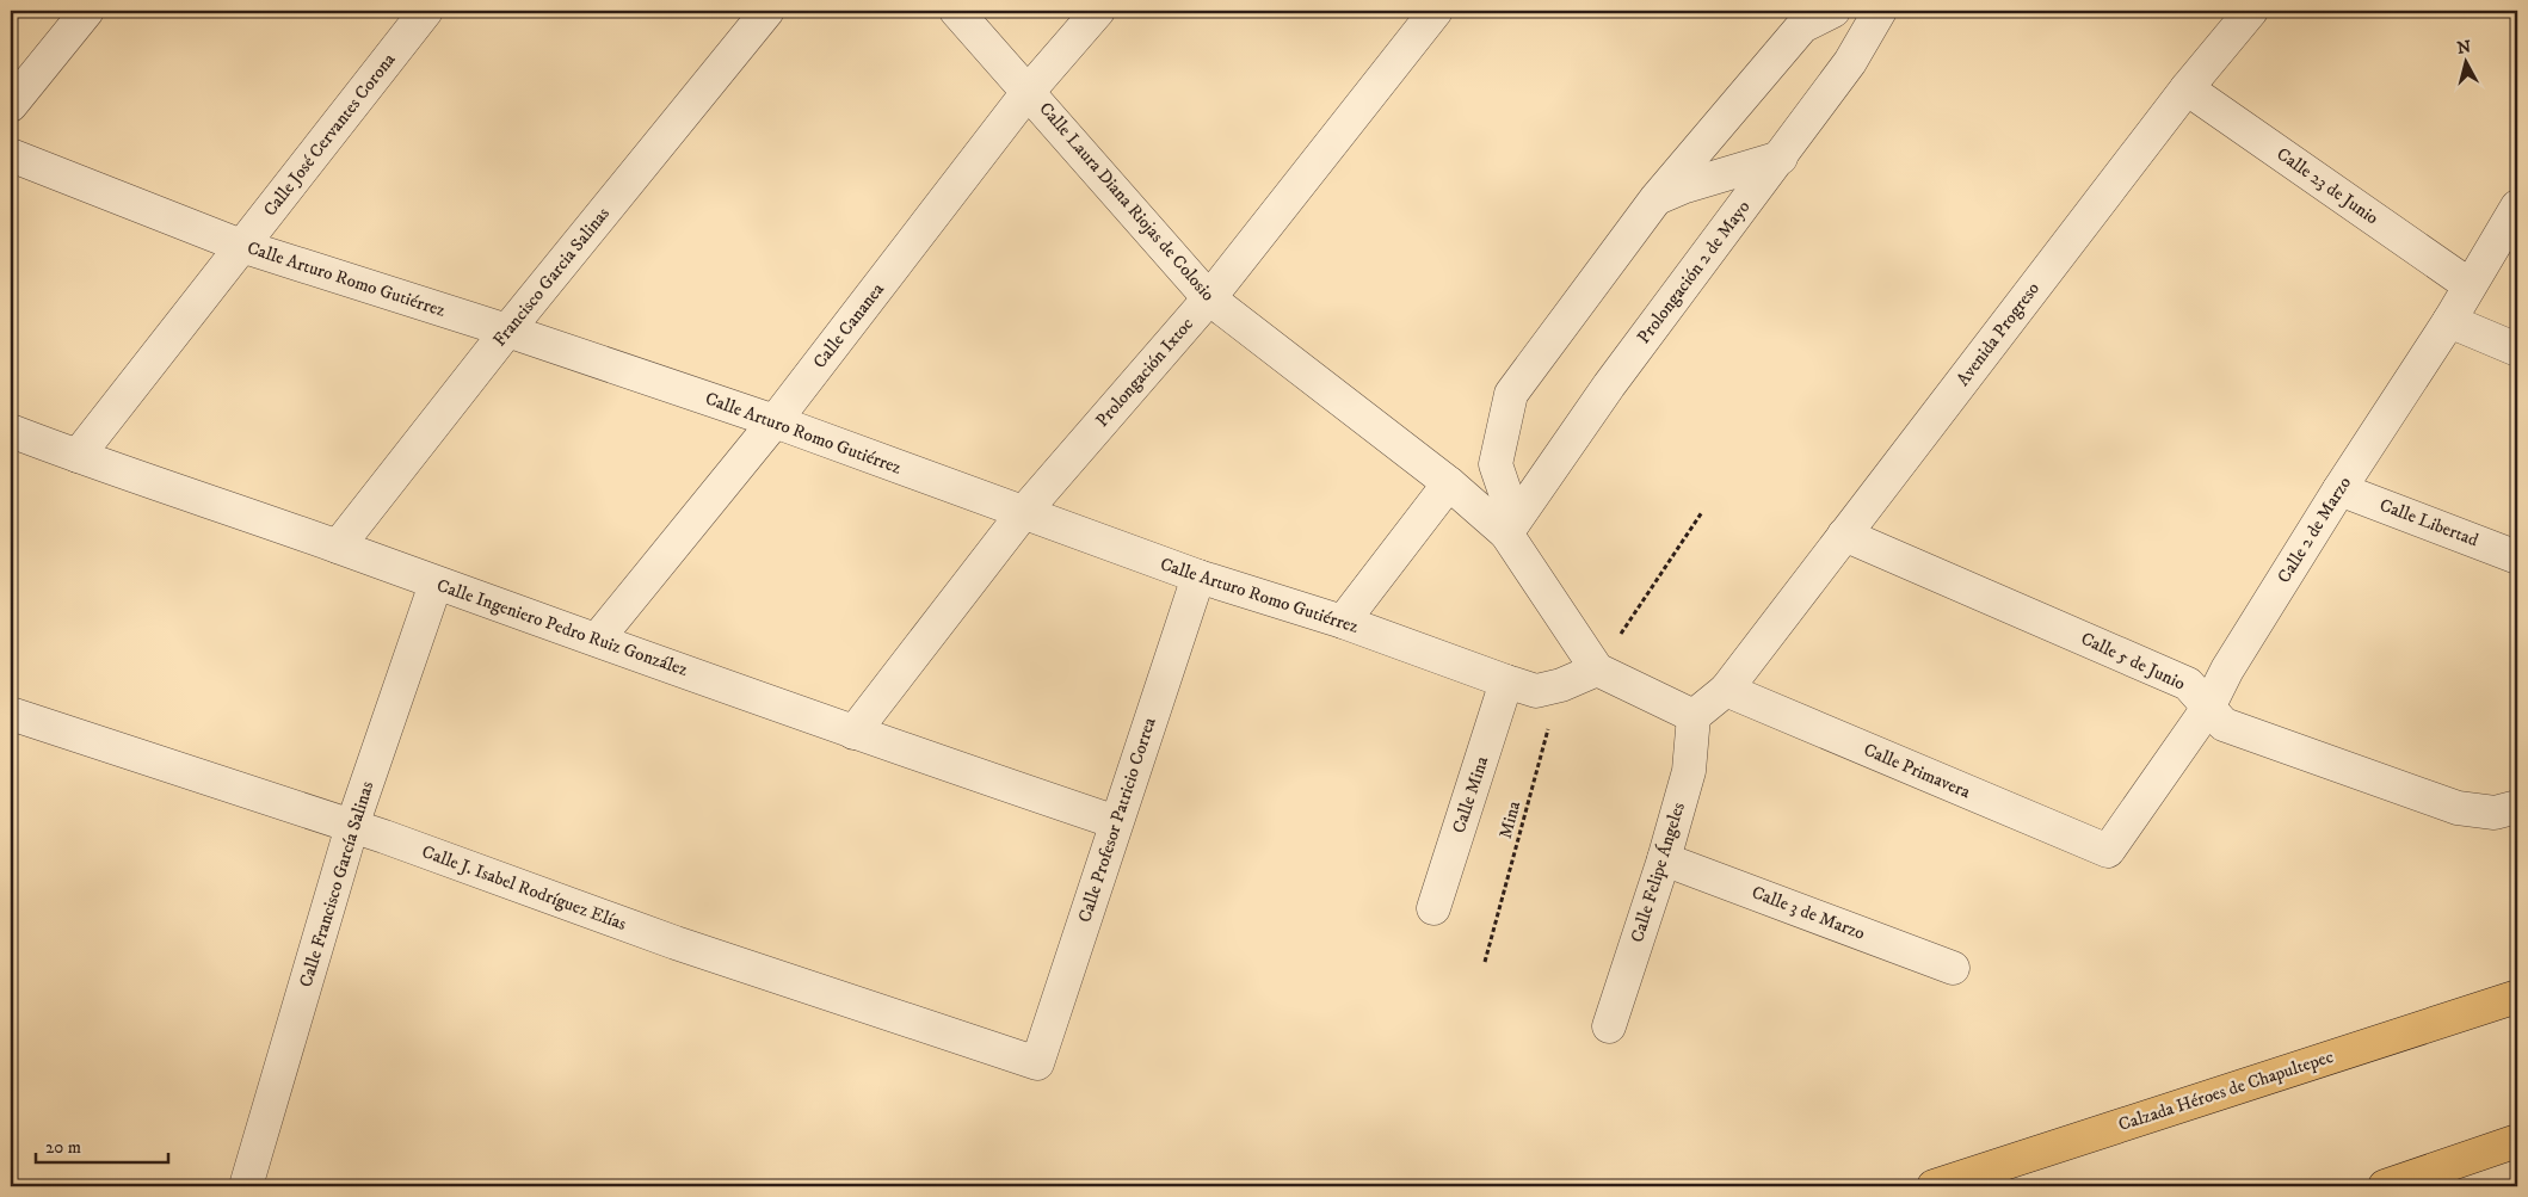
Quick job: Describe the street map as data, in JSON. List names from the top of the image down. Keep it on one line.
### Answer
{"streets":{"main road":["Calzada Héroes de Chapultepec"],"street":["Calle José Cervantes Corona","Calle 23 de Junio","Calle Laura Diana Riojas de Colosio","Prolongación 2 de Mayo","Francisco Garcia Salinas","Calle Arturo Romo Gutiérrez","Calle Cananea","Avenida Progreso","Prolongación Ixtoc","Calle Libertad","Calle 2 de Marzo","Calle Ingeniero Pedro Ruiz González","Calle 5 de Junio","Calle Primavera","Calle Mina","Calle Profesor Patricio Correa","Calle Felipe Ángeles","Calle Francisco García Salinas","Calle J. Isabel Rodríguez Elías","Calle 3 de Marzo"],"path":["Mina"]},"crossings":[["Calle José Cervantes Corona","Calle Arturo Romo Gutiérrez"],["Calle José Cervantes Corona","Calle Ingeniero Pedro Ruiz González"],["Calle 23 de Junio","Avenida Progreso"],["Calle 23 de Junio","Calle 2 de Marzo"],["Calle Laura Diana Riojas de Colosio","Prolongación 2 de Mayo"],["Calle Laura Diana Riojas de Colosio","Calle Cananea"],["Calle Laura Diana Riojas de Colosio","Prolongación Ixtoc"],["Francisco Garcia Salinas","Calle Arturo Romo Gutiérrez"],["Francisco Garcia Salinas","Calle Ingeniero Pedro Ruiz González"],["Calle Arturo Romo Gutiérrez","Calle Cananea"],["Calle Arturo Romo Gutiérrez","Prolongación Ixtoc"],["Calle Arturo Romo Gutiérrez","Calle Mina"],["Calle Arturo Romo Gutiérrez","Calle Profesor Patricio Correa"],["Calle Arturo Romo Gutiérrez","Mina"],["Calle Cananea","Calle Ingeniero Pedro Ruiz González"],["Avenida Progreso","Calle 5 de Junio"],["Avenida Progreso","Calle Primavera"],["Avenida Progreso","Calle Felipe Ángeles"],["Prolongación Ixtoc","Calle Ingeniero Pedro Ruiz González"],["Calle Libertad","Calle 2 de Marzo"],["Calle 2 de Marzo","Calle 5 de Junio"],["Calle 2 de Marzo","Calle Primavera"],["Calle Ingeniero Pedro Ruiz González","Calle Profesor Patricio Correa"],["Calle Ingeniero Pedro Ruiz González","Calle Francisco García Salinas"],["Calle Profesor Patricio Correa","Calle J. Isabel Rodríguez Elías"],["Calle Felipe Ángeles","Calle 3 de Marzo"],["Calle Francisco García Salinas","Calle J. Isabel Rodríguez Elías"]],"scale_bar":"20 m","north":"top"}
